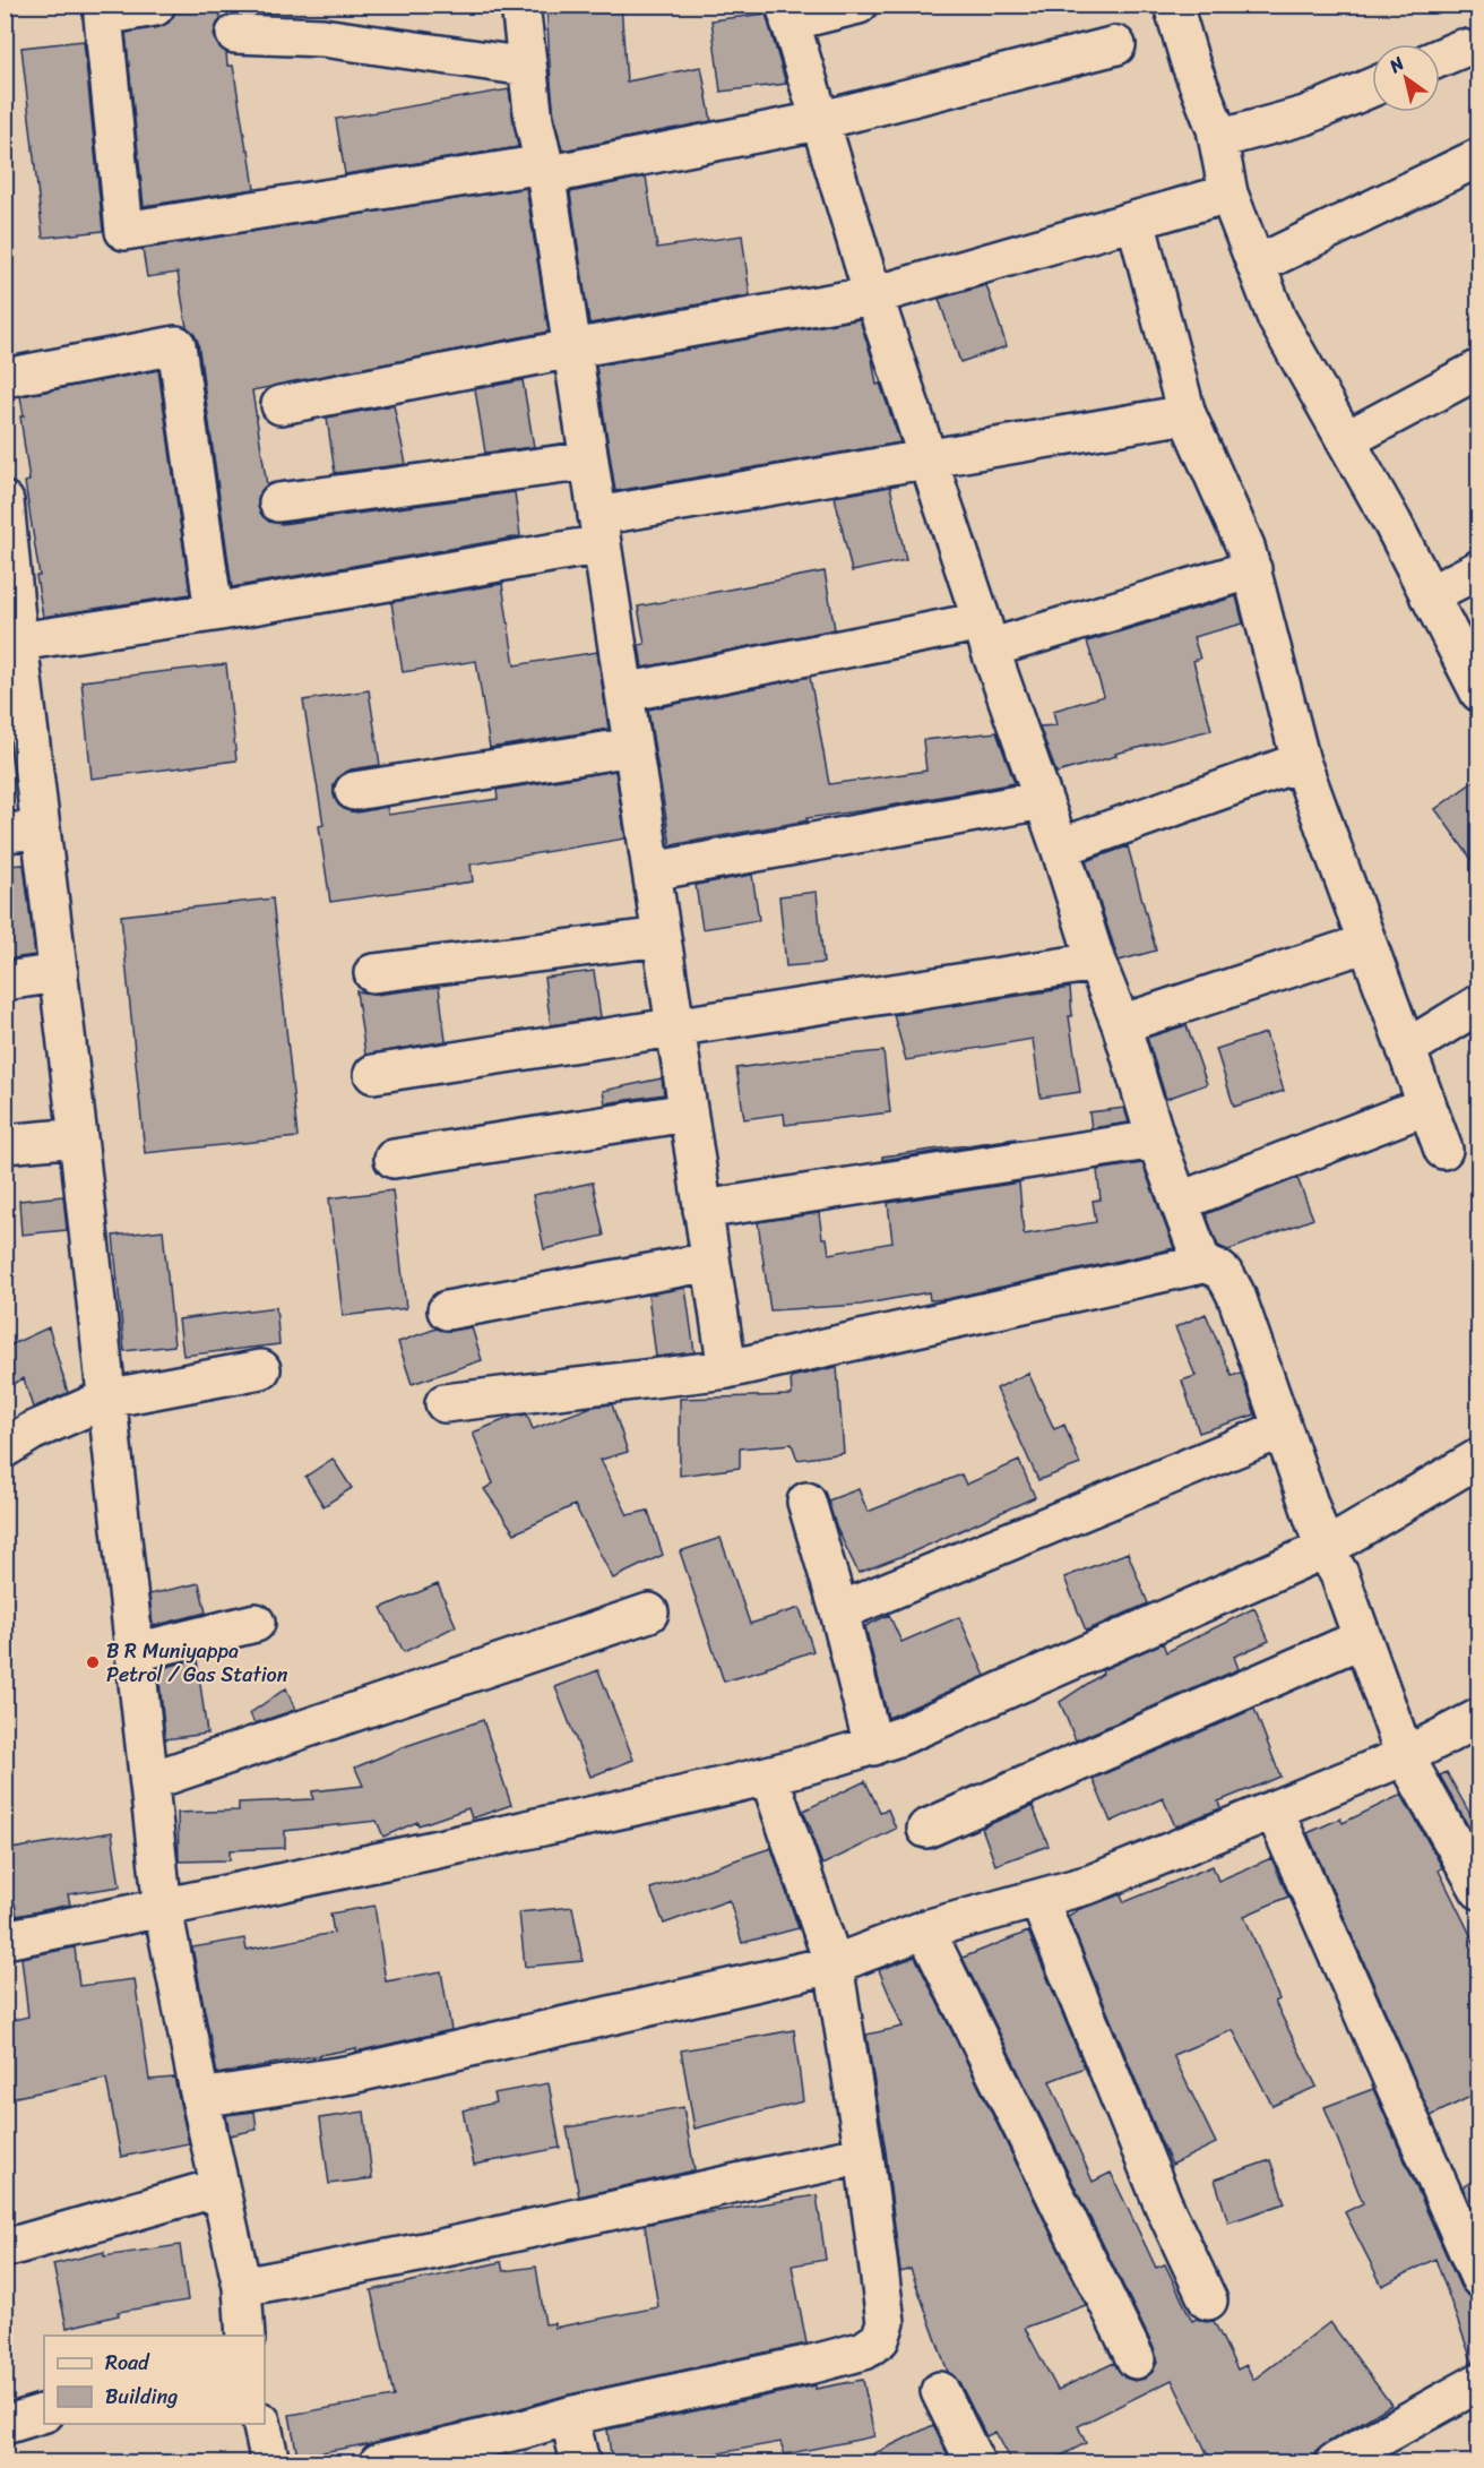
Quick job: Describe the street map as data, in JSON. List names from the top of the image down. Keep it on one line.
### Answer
{"places":["B R Muniyappa Petrol / Gas Station"],"legend":["Road","Building"],"north":"top left"}
